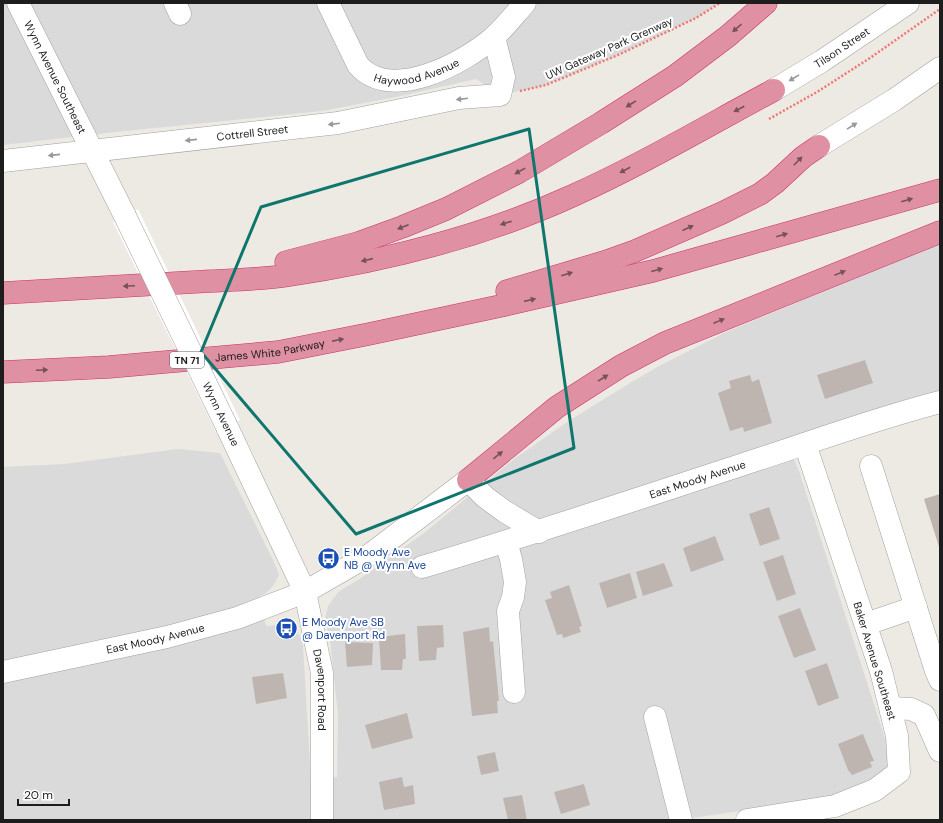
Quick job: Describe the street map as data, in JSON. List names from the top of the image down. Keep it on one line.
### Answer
{"streets":{"highway":["James White Parkway","TN 71"],"street":["Tilson Street","Haywood Avenue","Wynn Avenue Southeast","Cottrell Street","Wynn Avenue","East Moody Avenue","Baker Avenue Southeast","Davenport Road"],"path":["UW Gateway Park Grenway"]},"crossings":[["UW Gateway Park Grenway","Cottrell Street"],["Wynn Avenue Southeast","Cottrell Street"],["Wynn Avenue Southeast","Wynn Avenue"],["Cottrell Street","Wynn Avenue"],["Wynn Avenue","East Moody Avenue"],["Wynn Avenue","Davenport Road"],["East Moody Avenue","Baker Avenue Southeast"],["East Moody Avenue","Davenport Road"]],"one_way":["Cottrell Street"],"places":{"bus stop":["E Moody Ave NB @ Wynn Ave","E Moody Ave SB @ Davenport Rd"]},"scale_bar":"20 m"}
